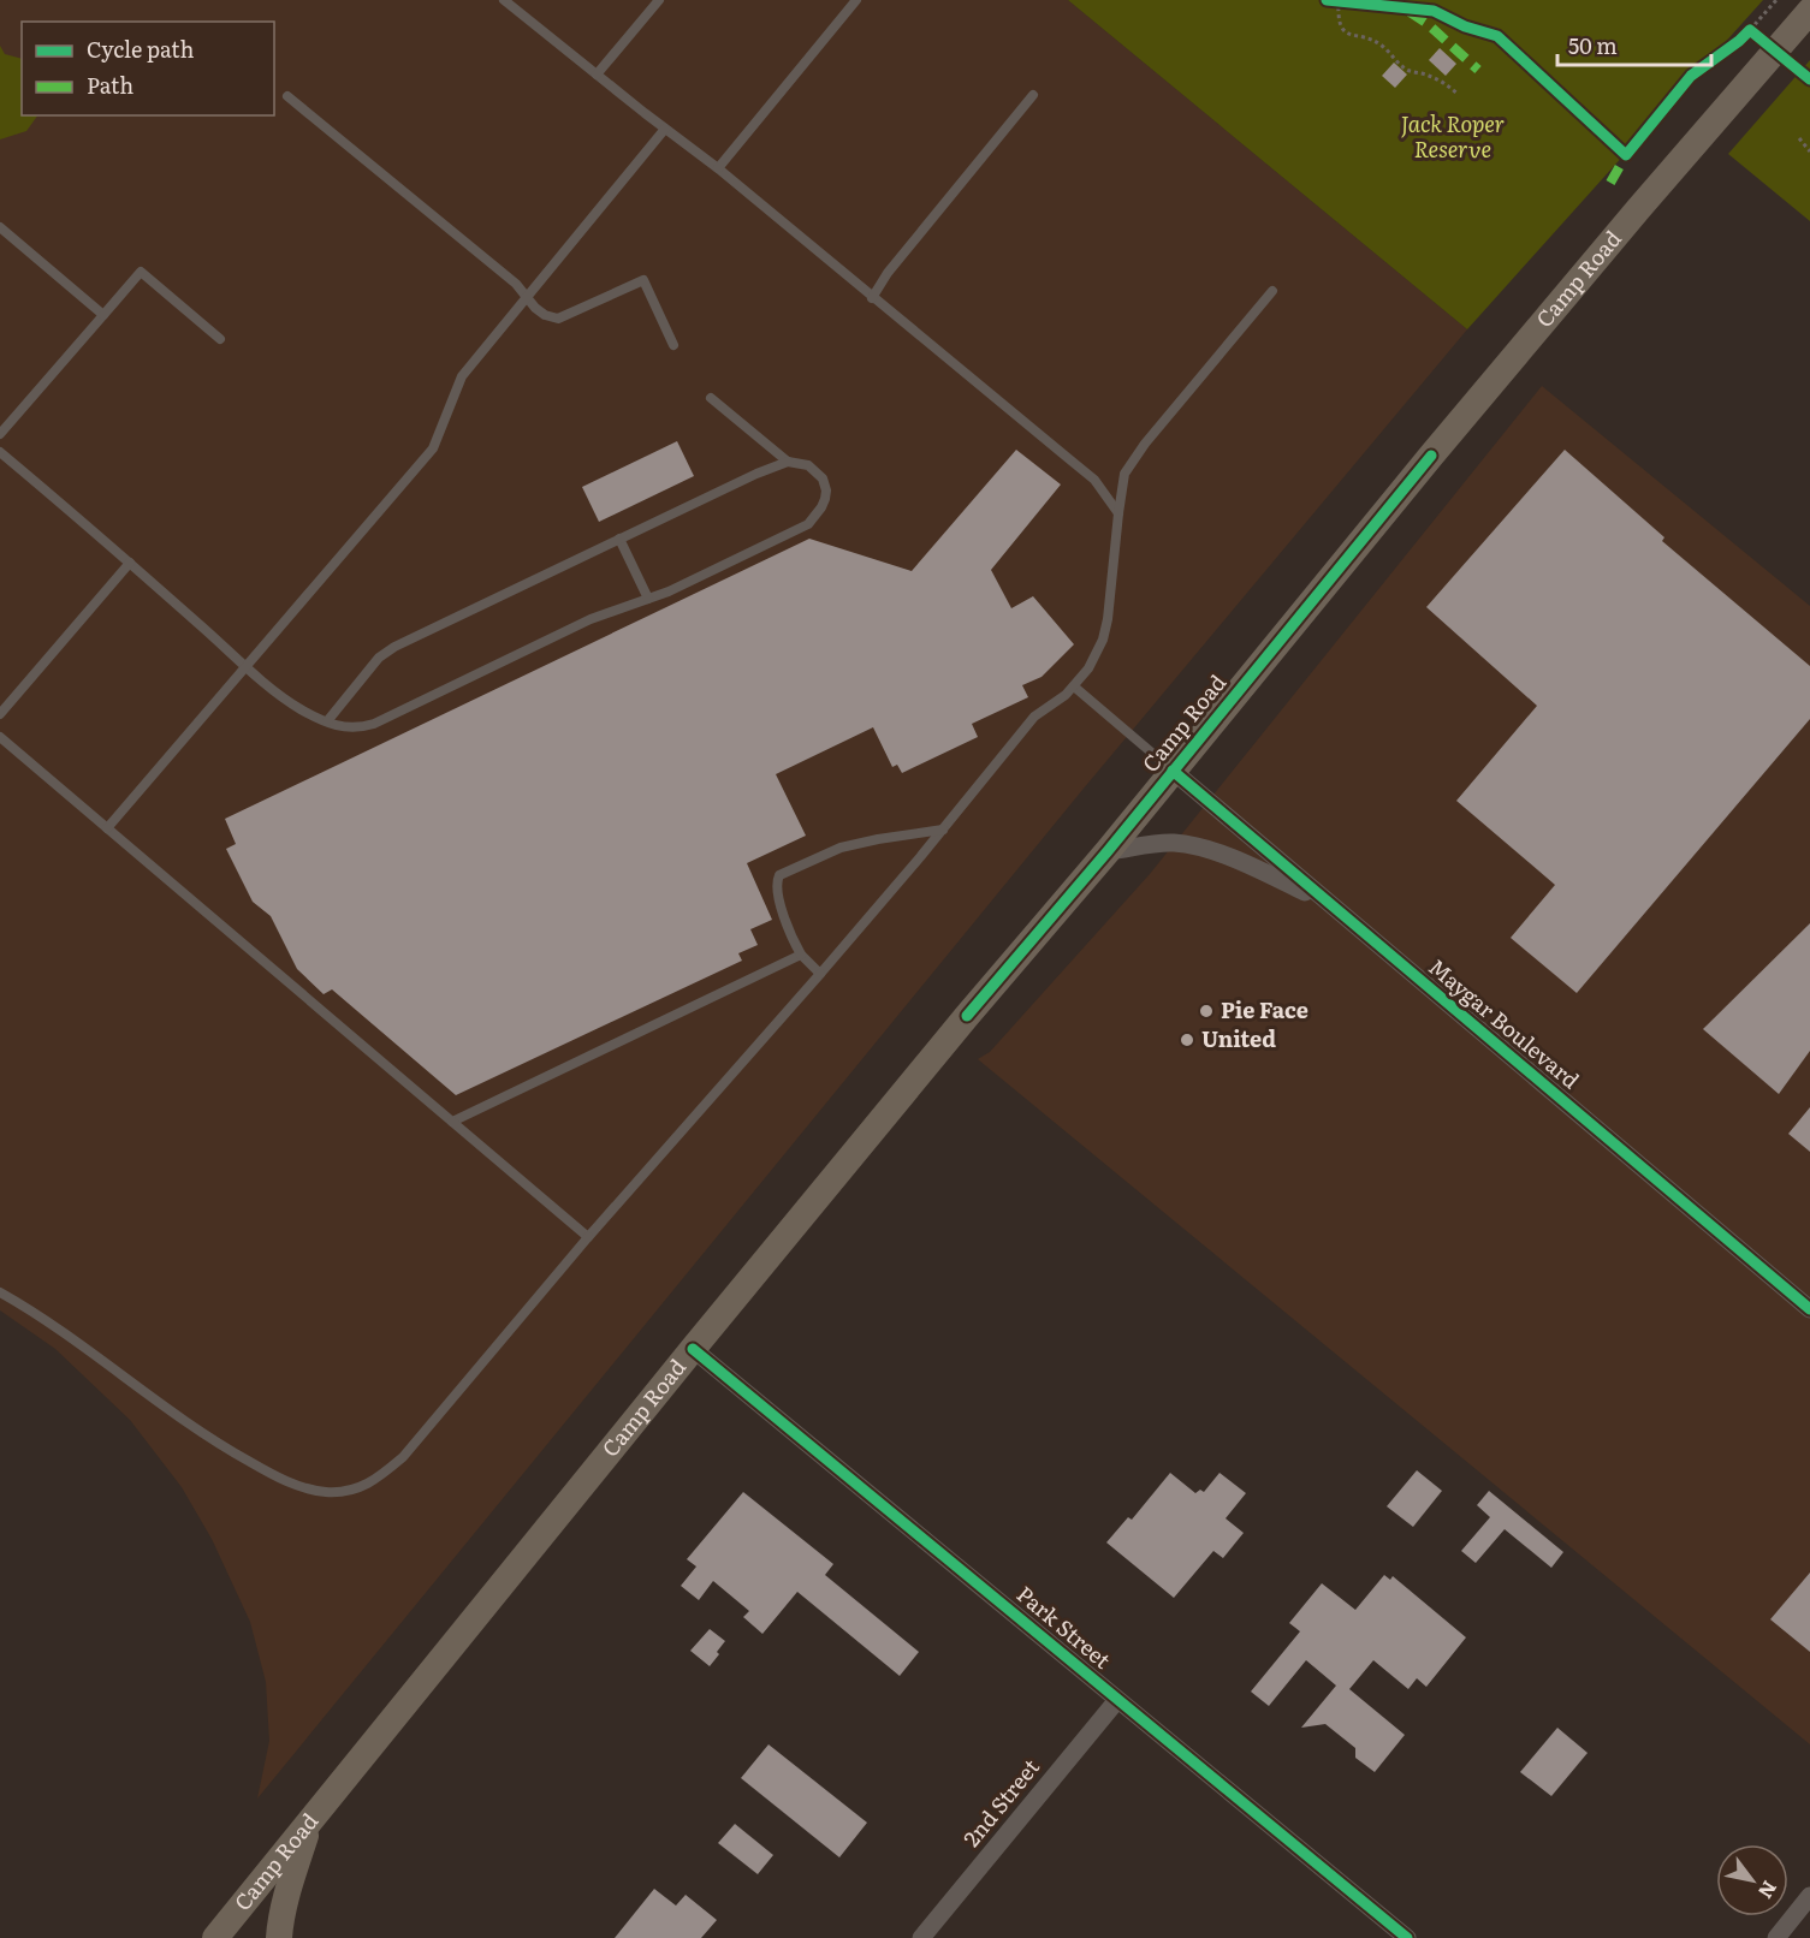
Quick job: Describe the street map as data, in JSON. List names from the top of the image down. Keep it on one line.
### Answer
{"streets":{"main road":["Camp Road"],"street":["Maygar Boulevard","Park Street","2nd Street"]},"crossings":[["Camp Road","Maygar Boulevard"],["Camp Road","Park Street"],["Park Street","2nd Street"]],"parks":["Jack Roper Reserve"],"places":["Pie Face","United"],"legend":["Cycle path","Path"],"scale_bar":"50 m","north":"bottom right"}
